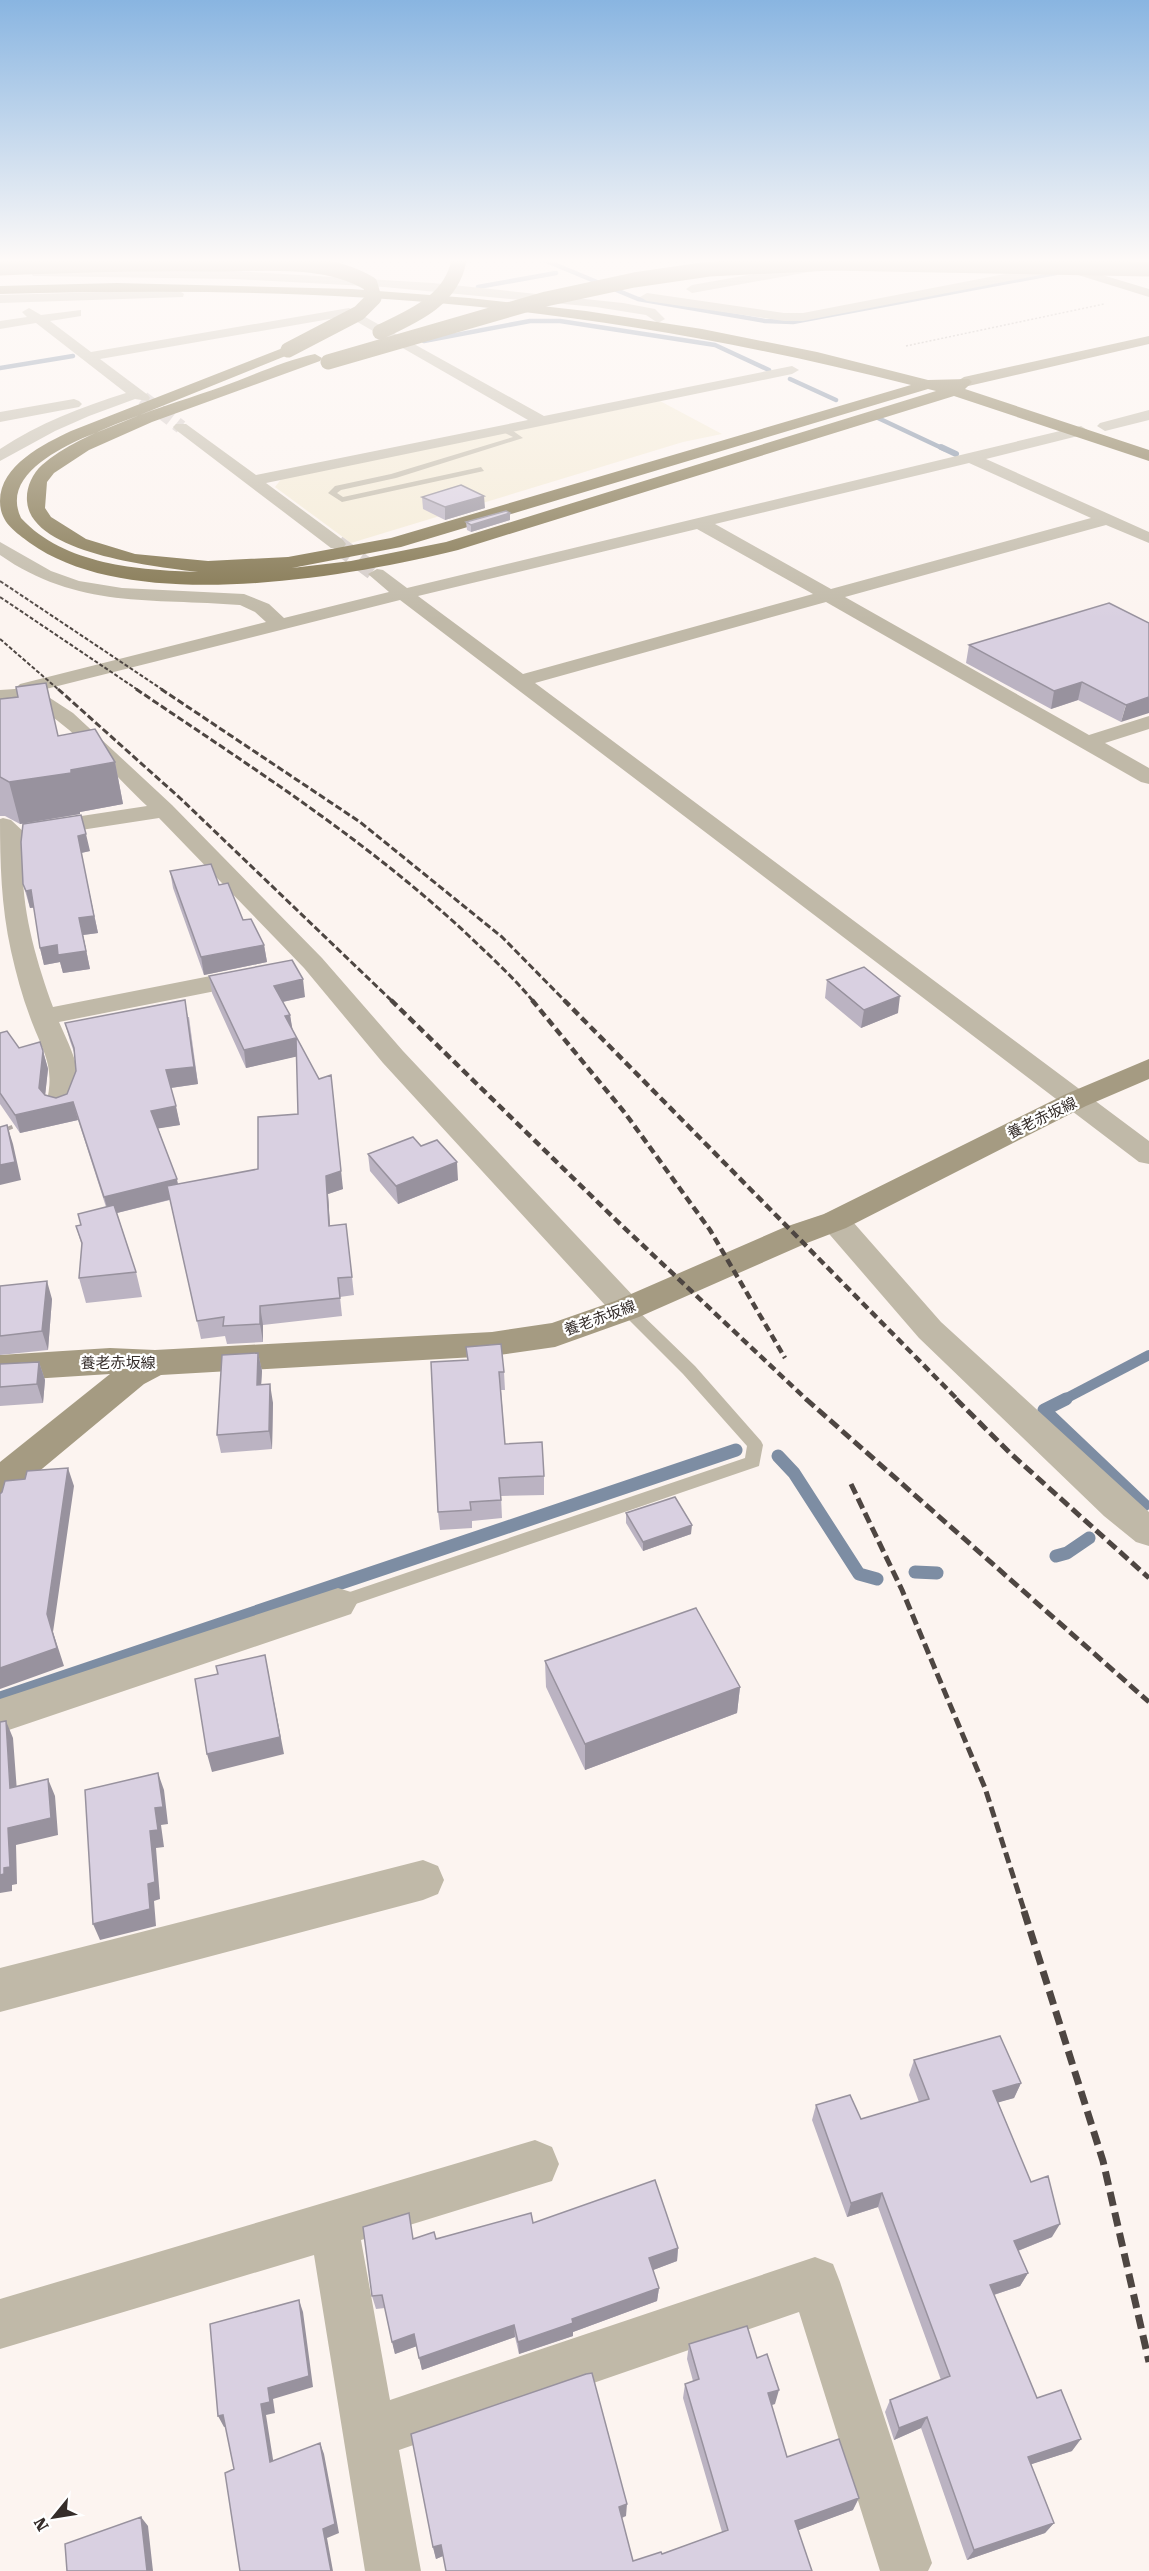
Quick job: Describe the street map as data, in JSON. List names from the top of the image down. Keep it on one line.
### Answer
{"streets":{"main road":["養老赤坂線"]},"north":"bottom left"}
